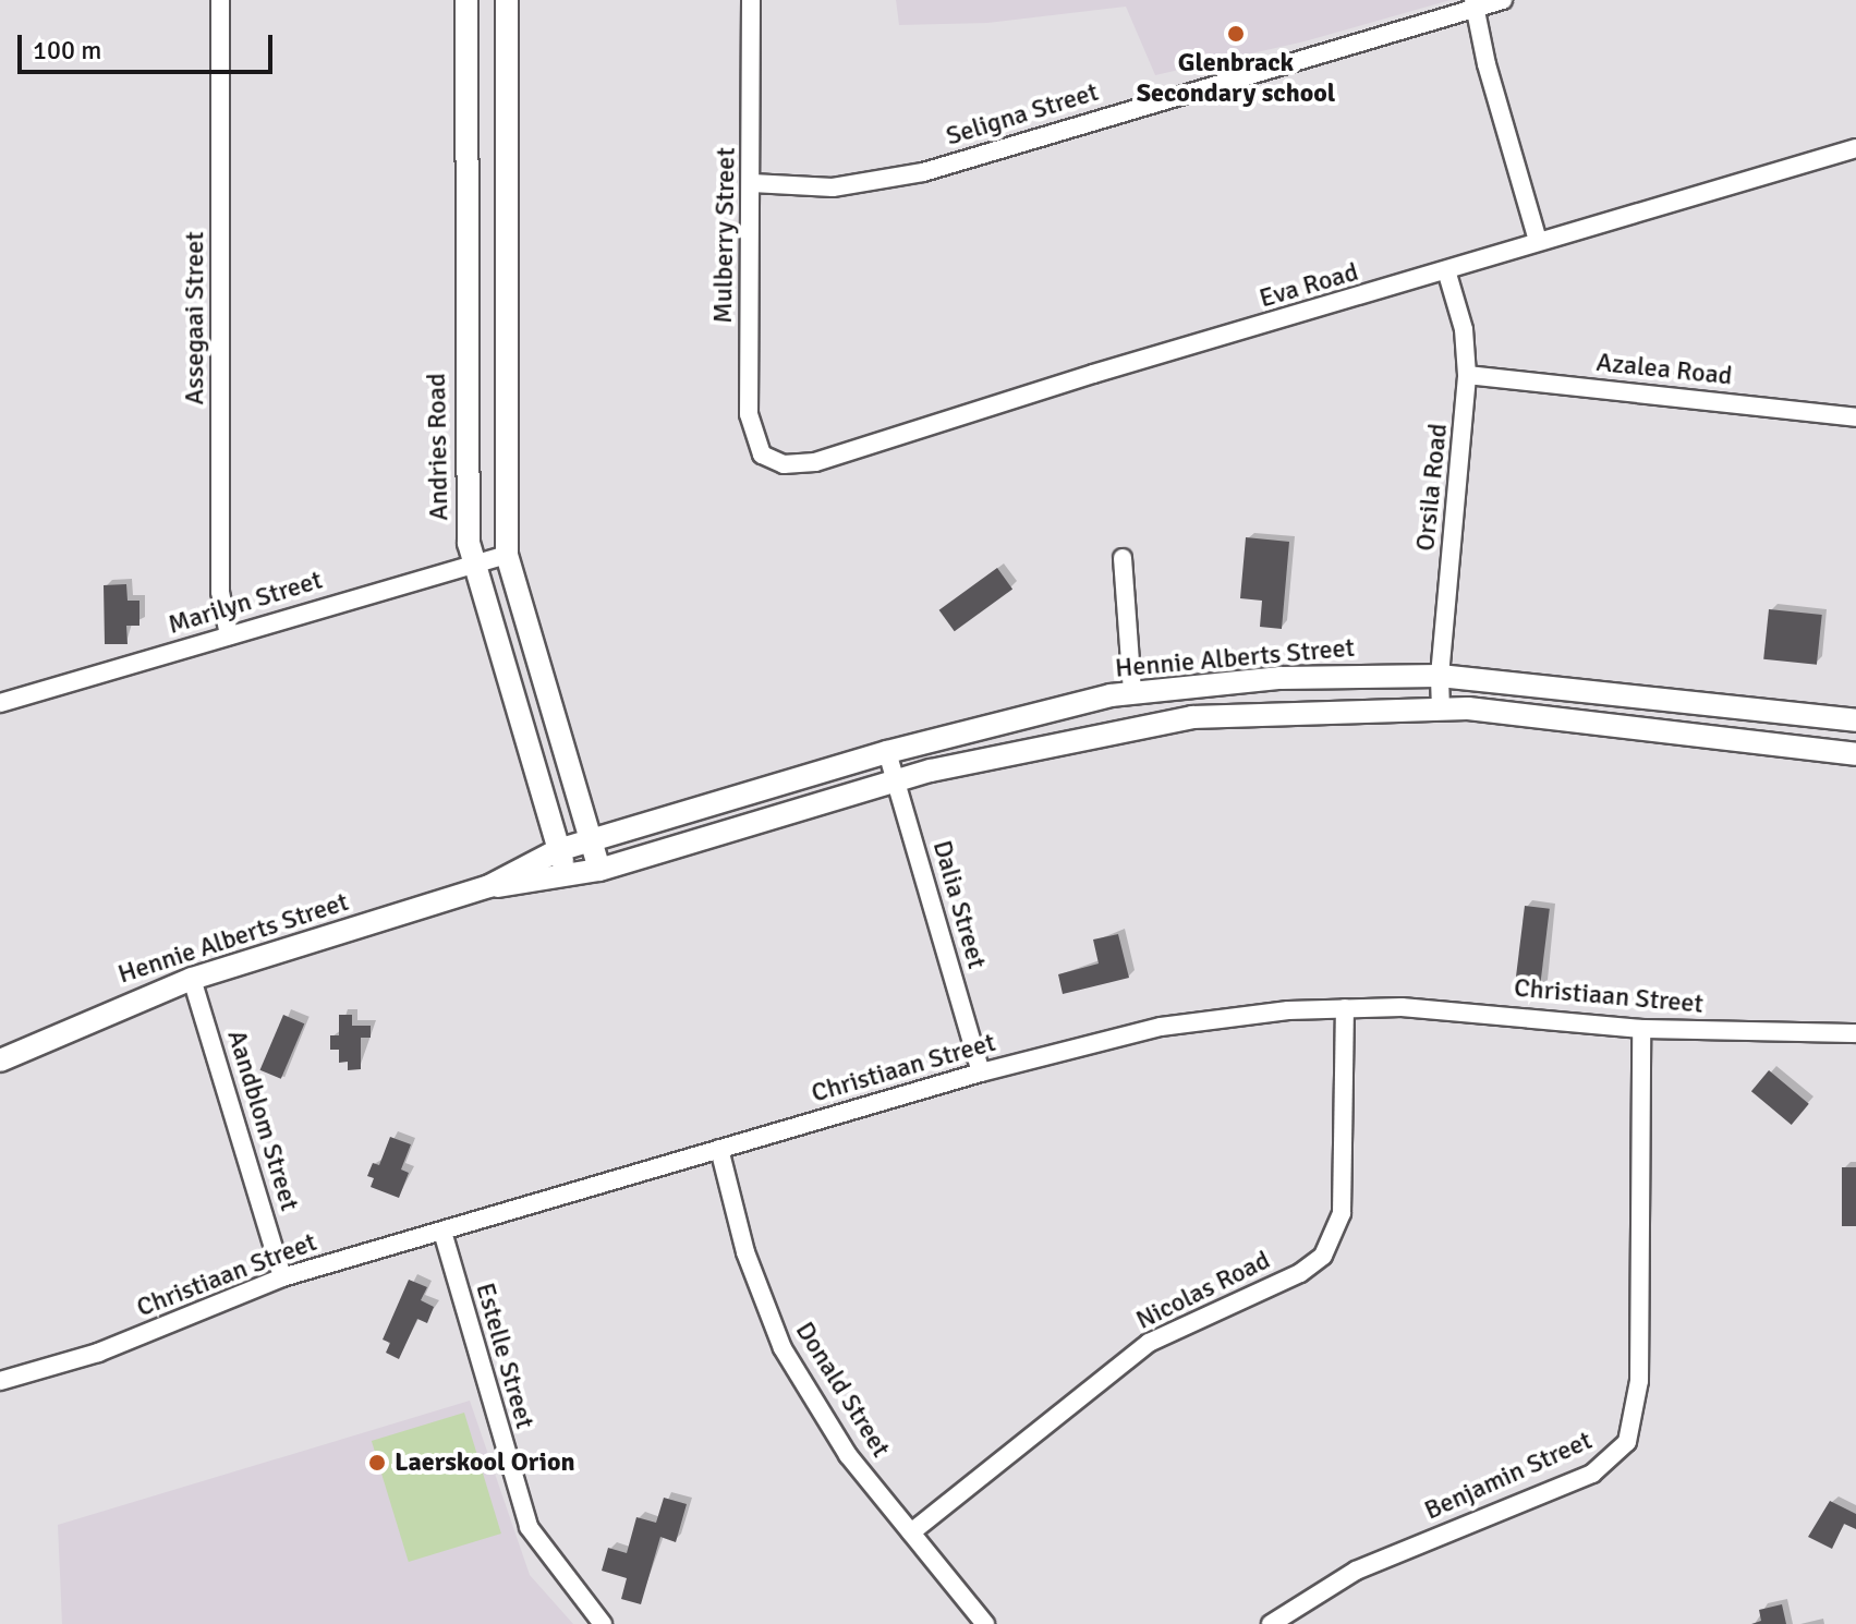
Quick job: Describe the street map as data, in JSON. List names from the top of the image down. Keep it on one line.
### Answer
{"streets":{"street":["Seligna Street","Mulberry Street","Eva Road","Assegaai Street","Azalea Road","Andries Road","Orsila Road","Marilyn Street","Hennie Alberts Street","Dalia Street","Christiaan Street","Aandblom Street","Nicolas Road","Estelle Street","Donald Street","Benjamin Street"]},"crossings":[["Seligna Street","Mulberry Street"],["Mulberry Street","Eva Road"],["Eva Road","Orsila Road"],["Assegaai Street","Marilyn Street"],["Azalea Road","Orsila Road"],["Andries Road","Marilyn Street"],["Andries Road","Hennie Alberts Street"],["Orsila Road","Hennie Alberts Street"],["Hennie Alberts Street","Dalia Street"],["Hennie Alberts Street","Aandblom Street"],["Dalia Street","Christiaan Street"],["Christiaan Street","Aandblom Street"],["Christiaan Street","Nicolas Road"],["Christiaan Street","Estelle Street"],["Christiaan Street","Donald Street"],["Christiaan Street","Benjamin Street"],["Nicolas Road","Donald Street"]],"places":["Glenbrack Secondary school","Laerskool Orion"],"scale_bar":"100 m"}
